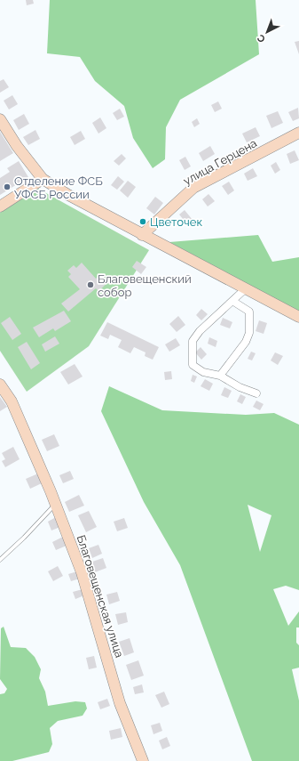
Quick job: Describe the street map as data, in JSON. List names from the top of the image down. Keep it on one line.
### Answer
{"streets":{"main road":["улица Герцена","Благовещенская улица"]},"places":["Отделение ФСБ УФСБ России","Цветочек","Благовещенский собор"],"north":"bottom left"}
